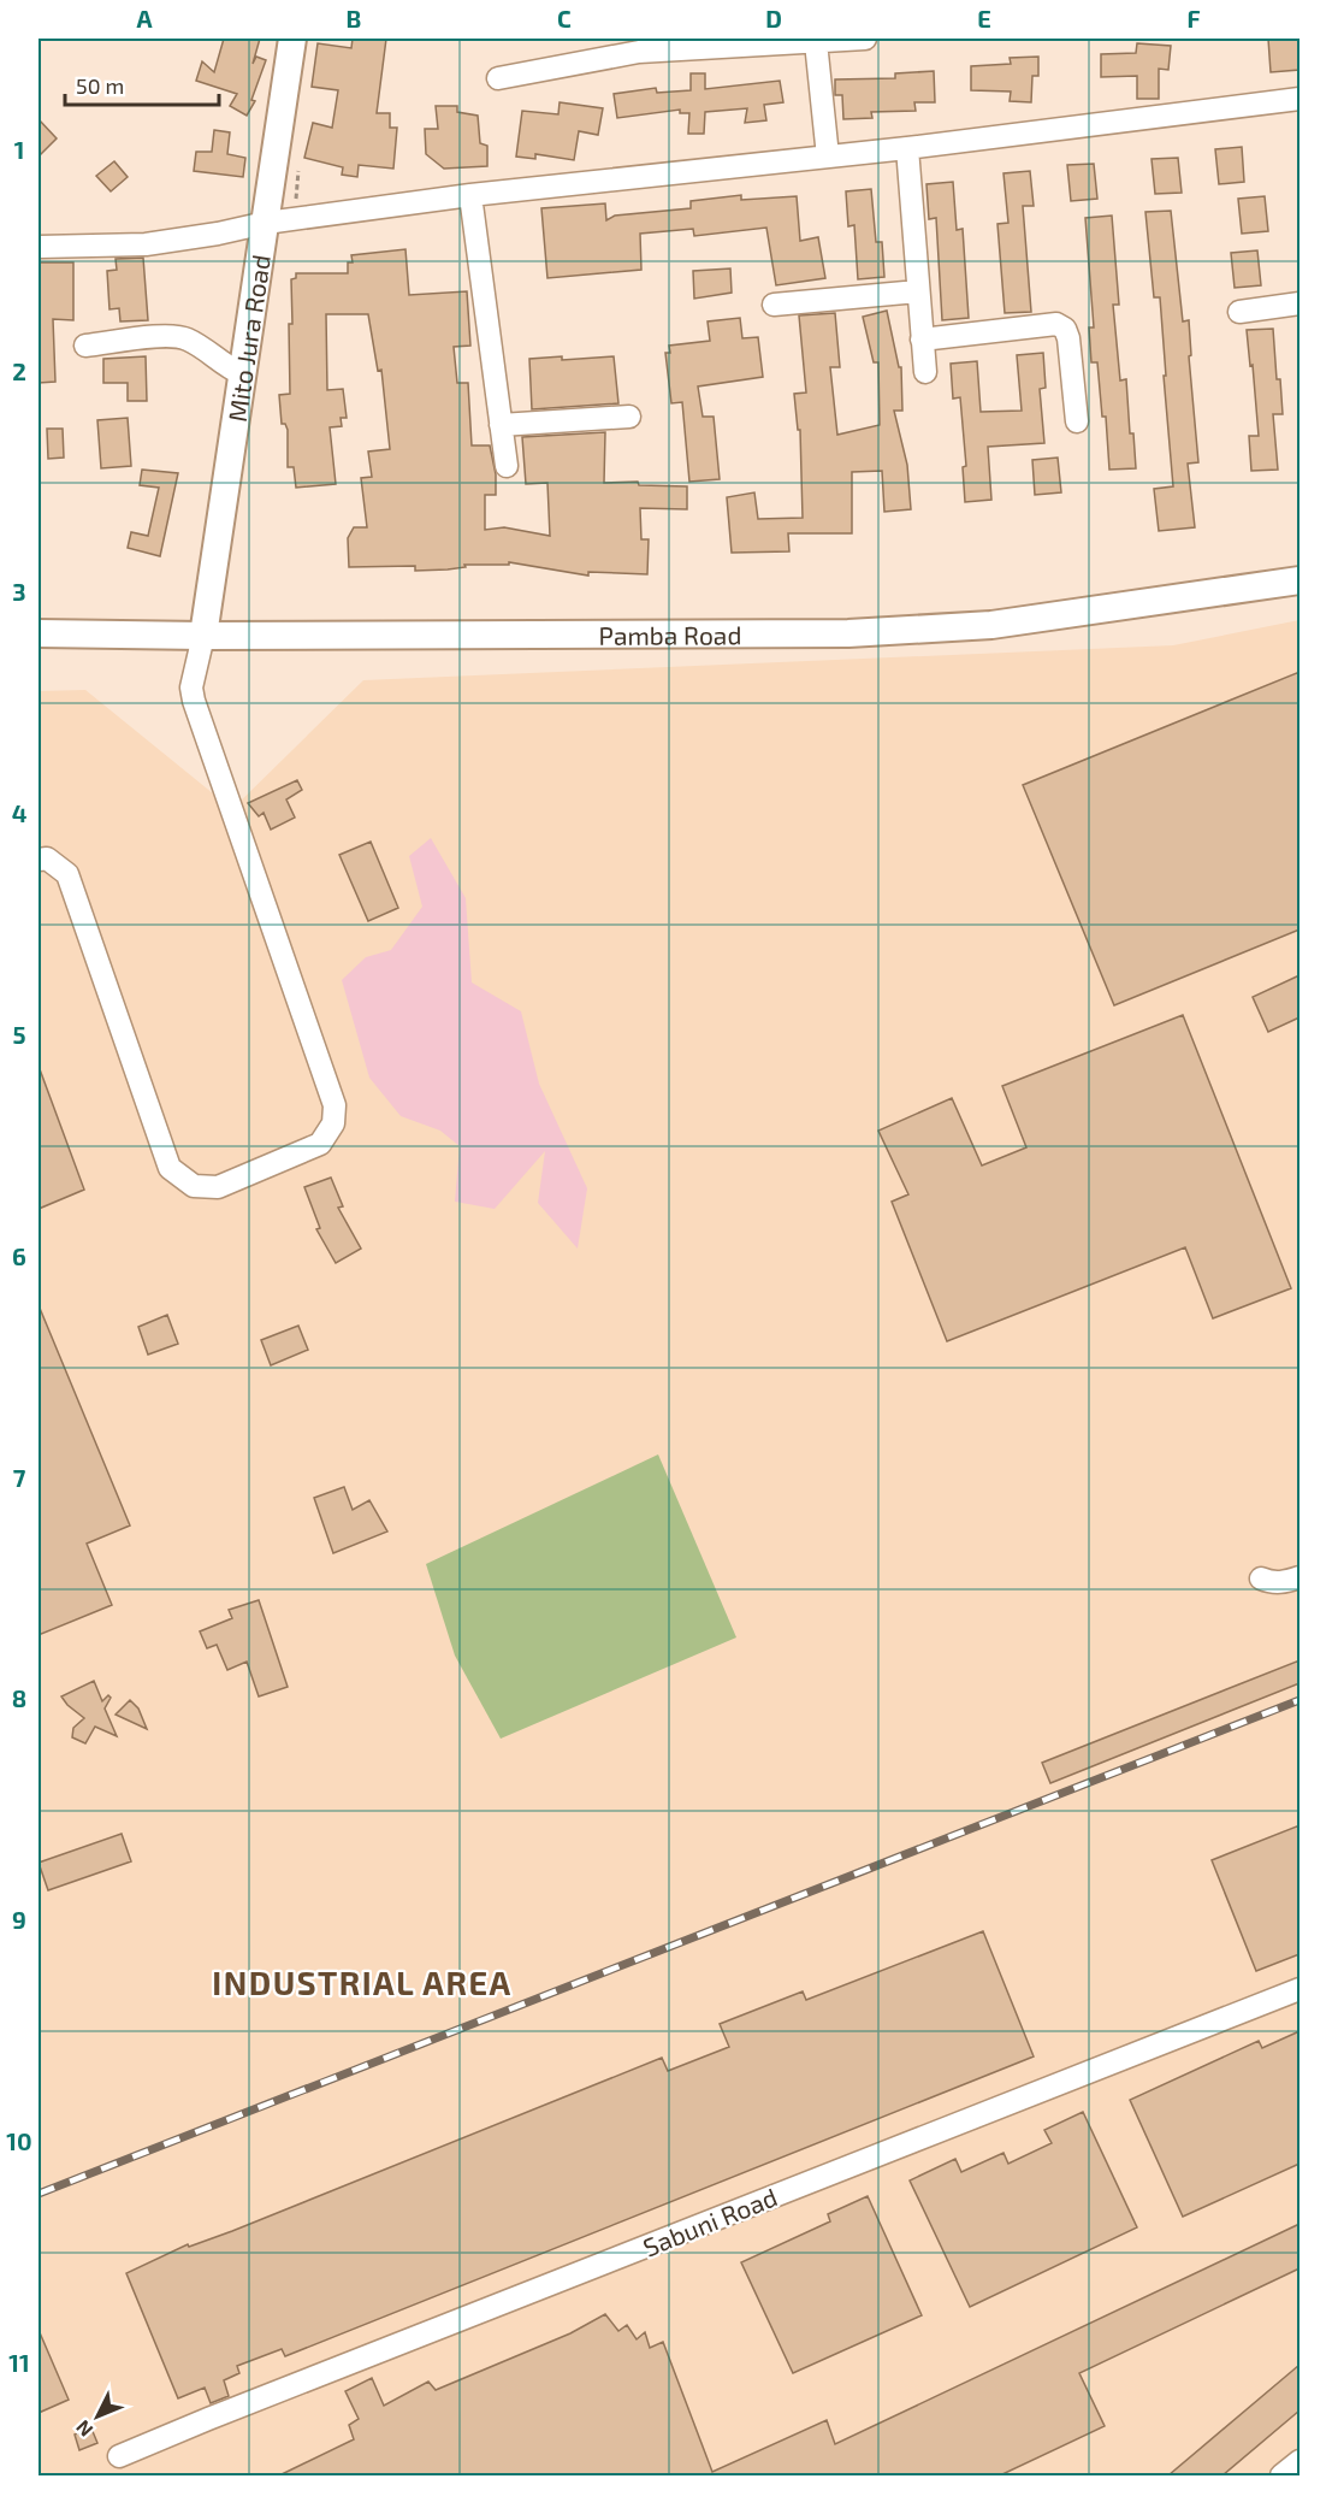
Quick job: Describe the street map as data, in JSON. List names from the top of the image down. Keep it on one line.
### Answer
{"streets":{"main road":["Mito Jura Road","Pamba Road"],"street":["Sabuni Road"]},"crossings":[["Mito Jura Road","Pamba Road"]],"districts":["INDUSTRIAL AREA"],"scale_bar":"50 m","north":"bottom left","grid":{"columns":["A","B","C","D","E","F"],"rows":["1","2","3","4","5","6","7","8","9","10","11"]}}
